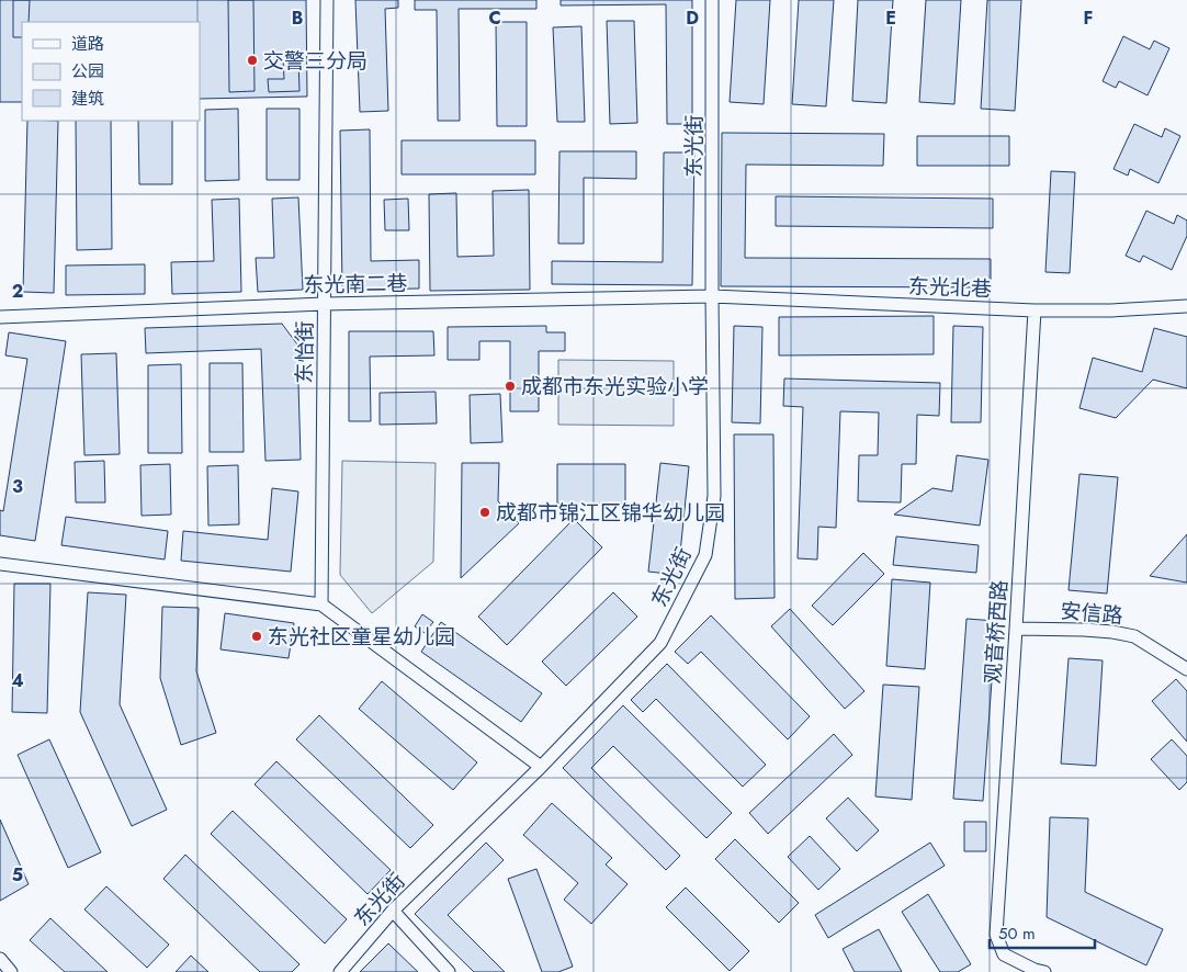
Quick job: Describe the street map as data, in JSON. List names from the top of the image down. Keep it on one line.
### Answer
{"streets":{"street":["东光街","东光南二巷","东光北巷","东怡街","安信路","观音桥西路"]},"crossings":[["东光街","东光南二巷"],["东光街","东光北巷"],["东光南二巷","东光北巷"],["东光南二巷","东怡街"],["东光北巷","观音桥西路"],["安信路","观音桥西路"]],"places":["交警三分局","成都市东光实验小学","成都市锦江区锦华幼儿园","东光社区童星幼儿园"],"legend":["道路","公园","建筑"],"scale_bar":"50 m","grid":{"columns":["B","C","D","E","F"],"rows":["2","3","4","5"]}}
